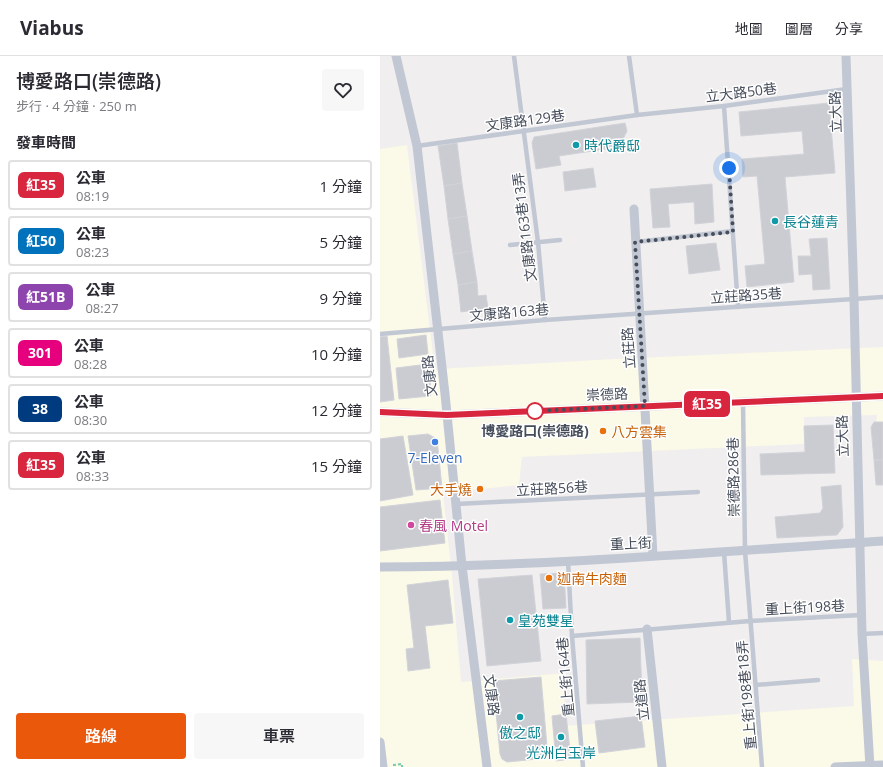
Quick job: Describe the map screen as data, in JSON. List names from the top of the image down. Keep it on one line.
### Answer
{"streets":{"street":["立大路","立莊路","文康路","崇德路","重上街","立道路"],"lane":["立大路50巷","文康路129巷","文康路163巷13弄","立莊路35巷","文康路163巷","崇德路286巷","立莊路56巷","重上街198巷","重上街164巷","重上街198巷18弄"]},"crossings":[["立大路50巷","立大路"],["立大路50巷","文康路129巷"],["立大路","立莊路35巷"],["立大路","崇德路"],["立大路","重上街"],["立大路","重上街198巷"],["文康路129巷","文康路163巷13弄"],["文康路129巷","文康路"],["文康路163巷13弄","文康路163巷"],["立莊路35巷","文康路163巷"],["立莊路35巷","立莊路"],["文康路163巷","立莊路"],["文康路163巷","文康路"],["立莊路","崇德路"],["立莊路","立莊路56巷"],["立莊路","重上街"],["文康路","崇德路"],["文康路","立莊路56巷"],["文康路","重上街"],["崇德路","崇德路286巷"],["崇德路286巷","重上街"],["崇德路286巷","重上街198巷"],["崇德路286巷","重上街198巷18弄"],["重上街","重上街164巷"],["重上街198巷","重上街198巷18弄"]],"places":["時代爵邸","長谷蓮青","博愛路口(崇德路)","八方雲集","7-Eleven","大手燒","春風 Motel","迦南牛肉麵","皇苑雙星","傲之邸","光洲白玉岸"],"lines":["bus line 紅35"],"page":{"header":"Viabus","nav":["地圖","圖層","分享"],"heading":[["博愛路口(崇德路)","步行 · 4 分鐘 · 250 m"],"發車時間"],"on_map":"紅35","list":[{"mark":"紅35","name":"公車","note":"08:19","value":"1 分鐘"},{"mark":"紅50","name":"公車","note":"08:23","value":"5 分鐘"},{"mark":"紅51B","name":"公車","note":"08:27","value":"9 分鐘"},{"mark":"301","name":"公車","note":"08:28","value":"10 分鐘"},{"mark":"38","name":"公車","note":"08:30","value":"12 分鐘"},{"mark":"紅35","name":"公車","note":"08:33","value":"15 分鐘"}],"buttons":["路線","車票"]}}
